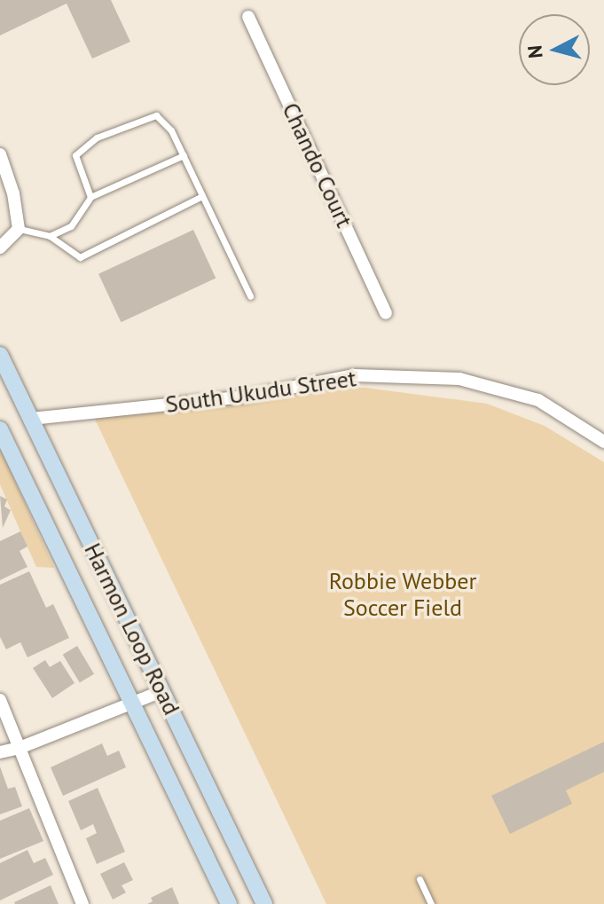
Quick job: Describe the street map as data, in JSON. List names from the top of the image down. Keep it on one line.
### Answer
{"streets":{"main road":["Harmon Loop Road"],"street":["Chando Court","South Ukudu Street"]},"crossings":[["South Ukudu Street","Harmon Loop Road"]],"parks":["Robbie Webber Soccer Field"],"north":"left"}
